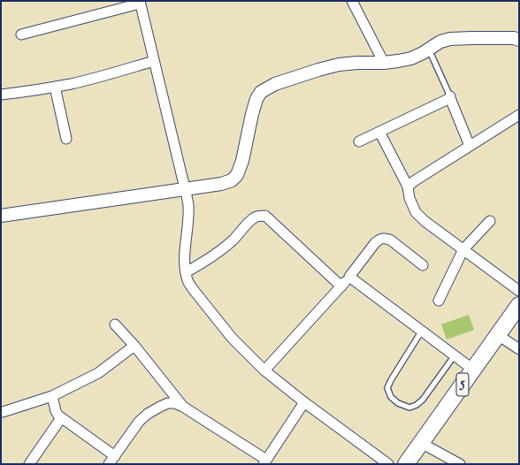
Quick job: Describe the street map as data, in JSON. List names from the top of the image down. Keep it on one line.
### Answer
{"streets":{"highway":["5"]}}
